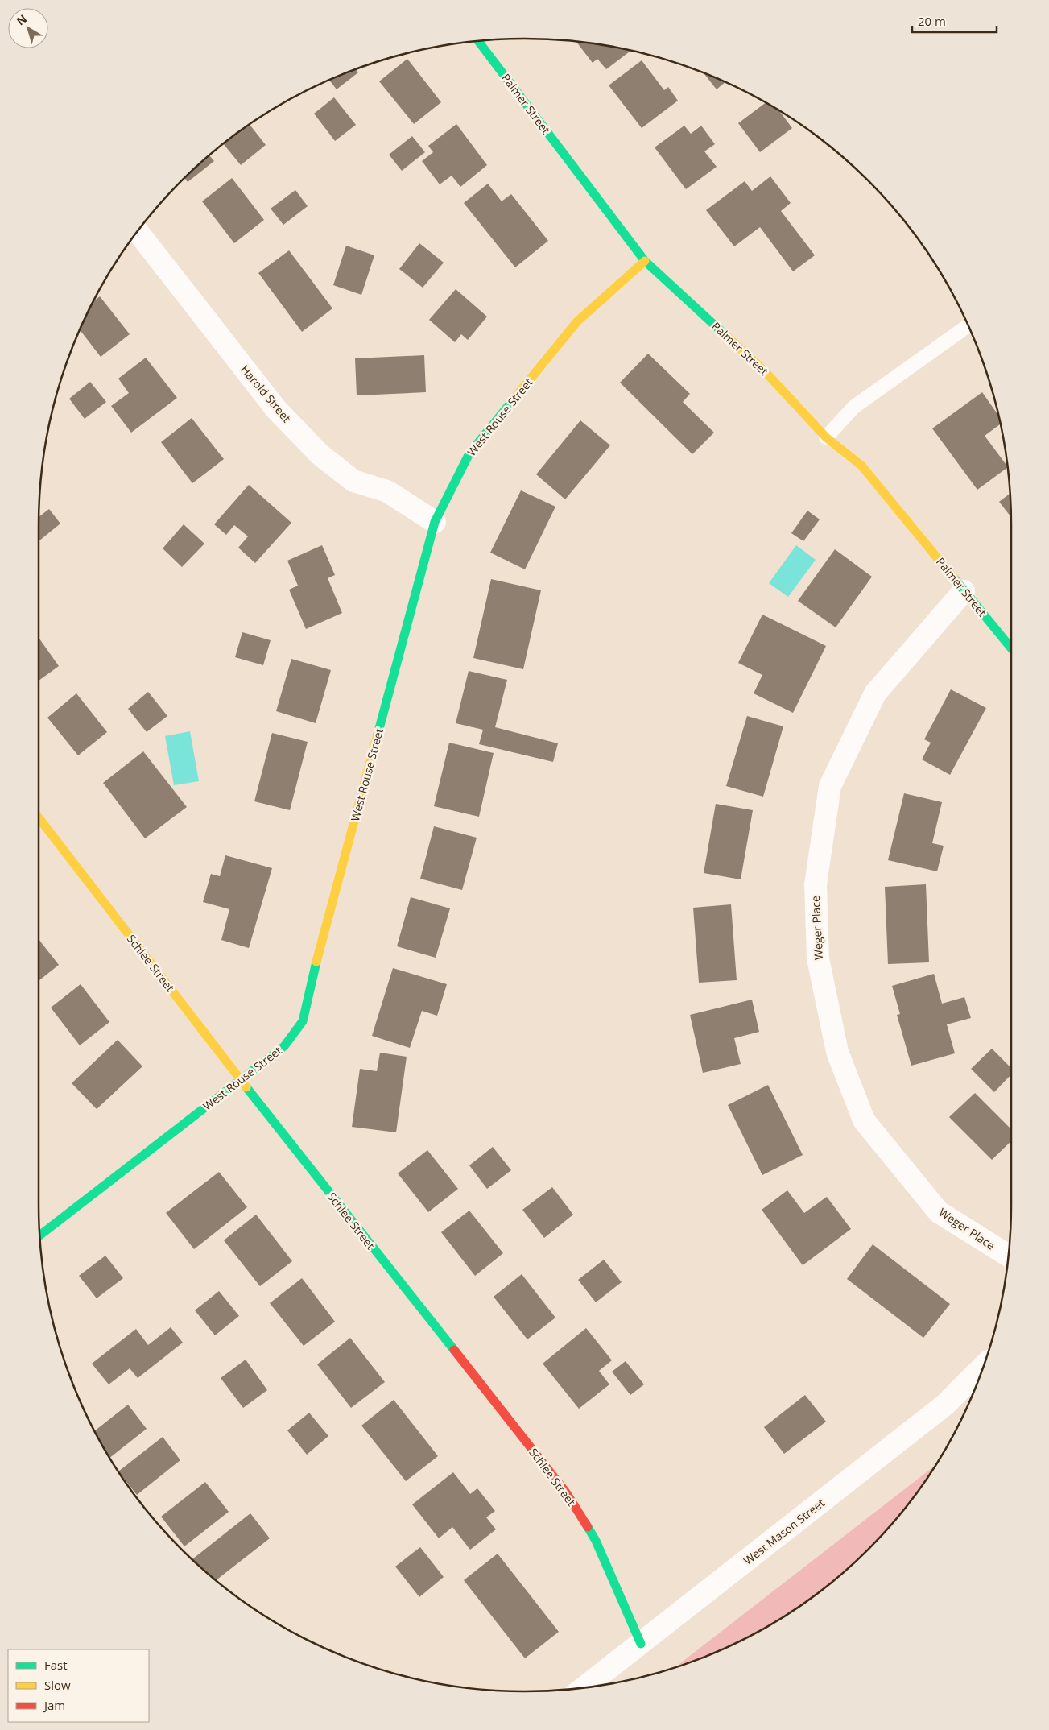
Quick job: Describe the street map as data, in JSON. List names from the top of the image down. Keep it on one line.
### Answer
{"streets":{"street":["Palmer Street","Harold Street","West Rouse Street","Weger Place","Schlee Street","West Mason Street"]},"crossings":[["Palmer Street","West Rouse Street"],["Palmer Street","Weger Place"],["Harold Street","West Rouse Street"],["West Rouse Street","Schlee Street"],["Schlee Street","West Mason Street"]],"legend":["Fast","Slow","Jam"],"scale_bar":"20 m","north":"top left"}
